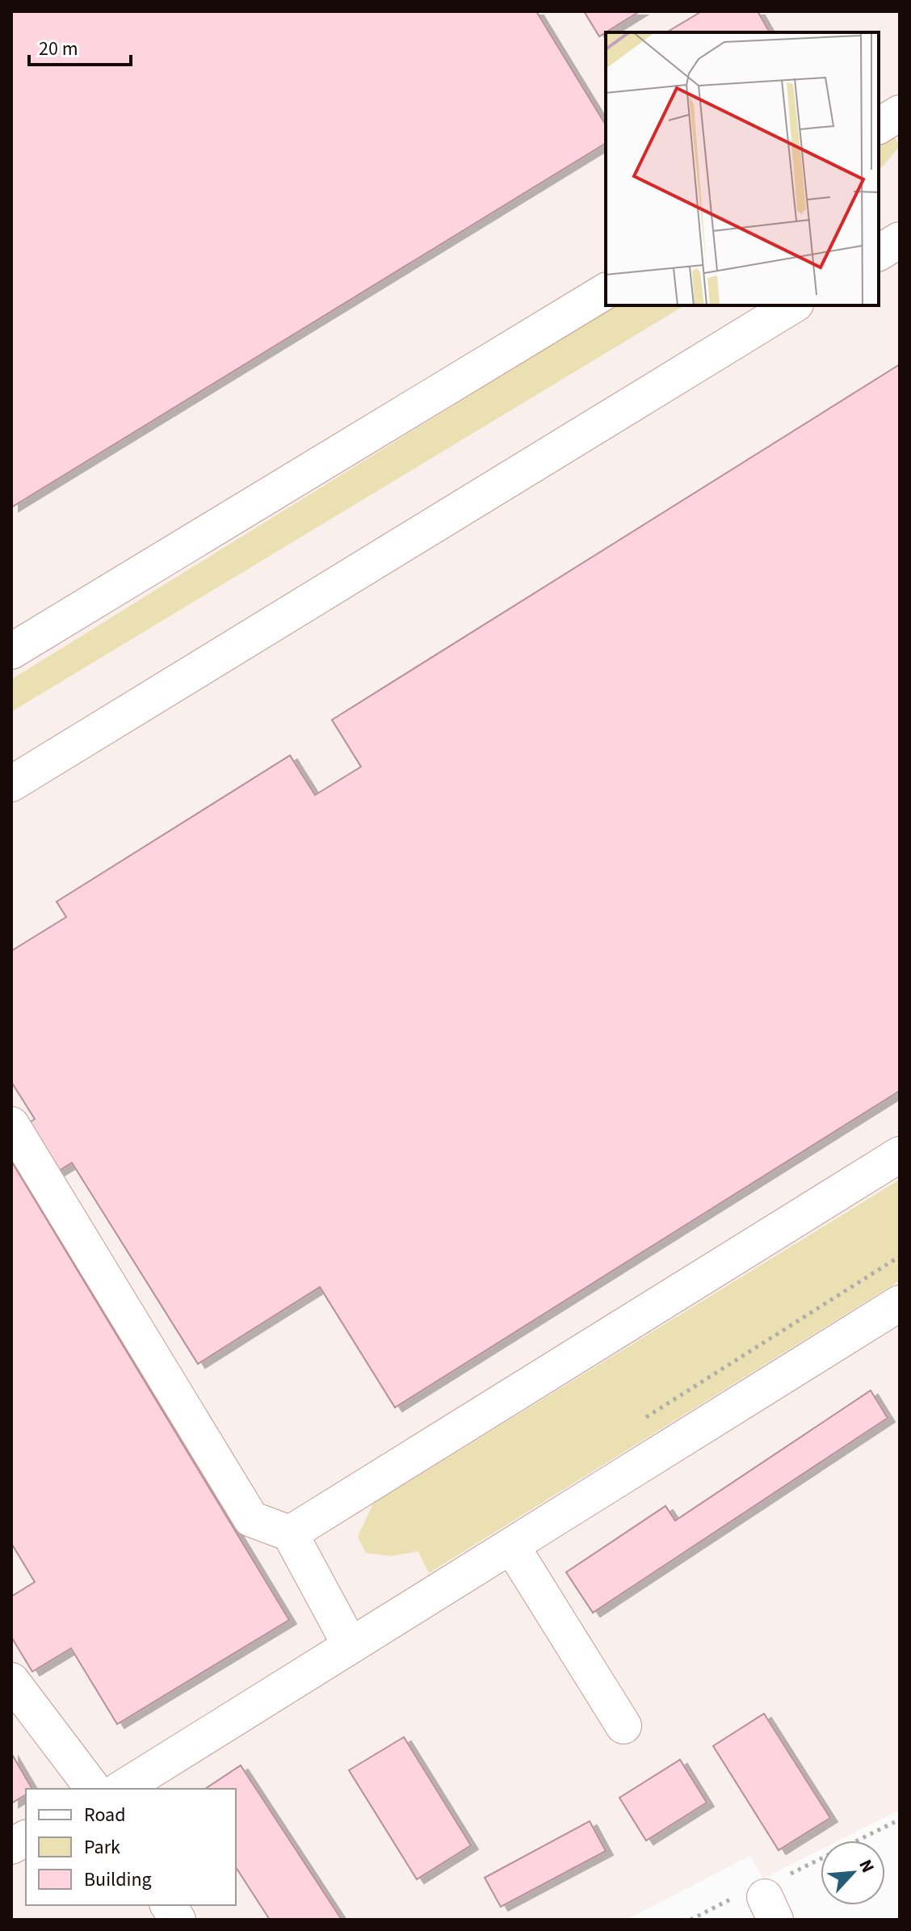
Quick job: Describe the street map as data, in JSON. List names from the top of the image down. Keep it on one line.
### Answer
{"legend":["Road","Park","Building"],"scale_bar":"20 m","north":"top right"}
